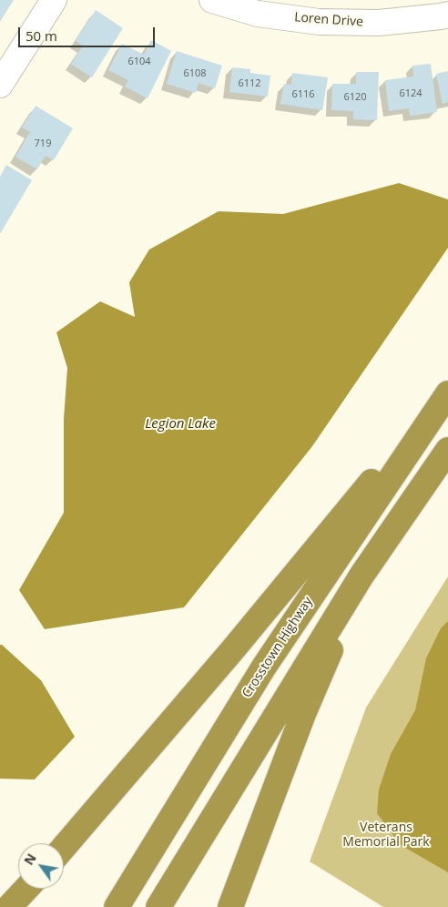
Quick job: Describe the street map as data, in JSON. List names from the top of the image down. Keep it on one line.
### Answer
{"streets":{"highway":["Crosstown Highway"],"street":["Loren Drive"]},"water":["Legion Lake"],"parks":["Veterans Memorial Park"],"house_numbers":["6104","6108","6112","6124","6116","6120","719"],"scale_bar":"50 m","north":"top left"}
